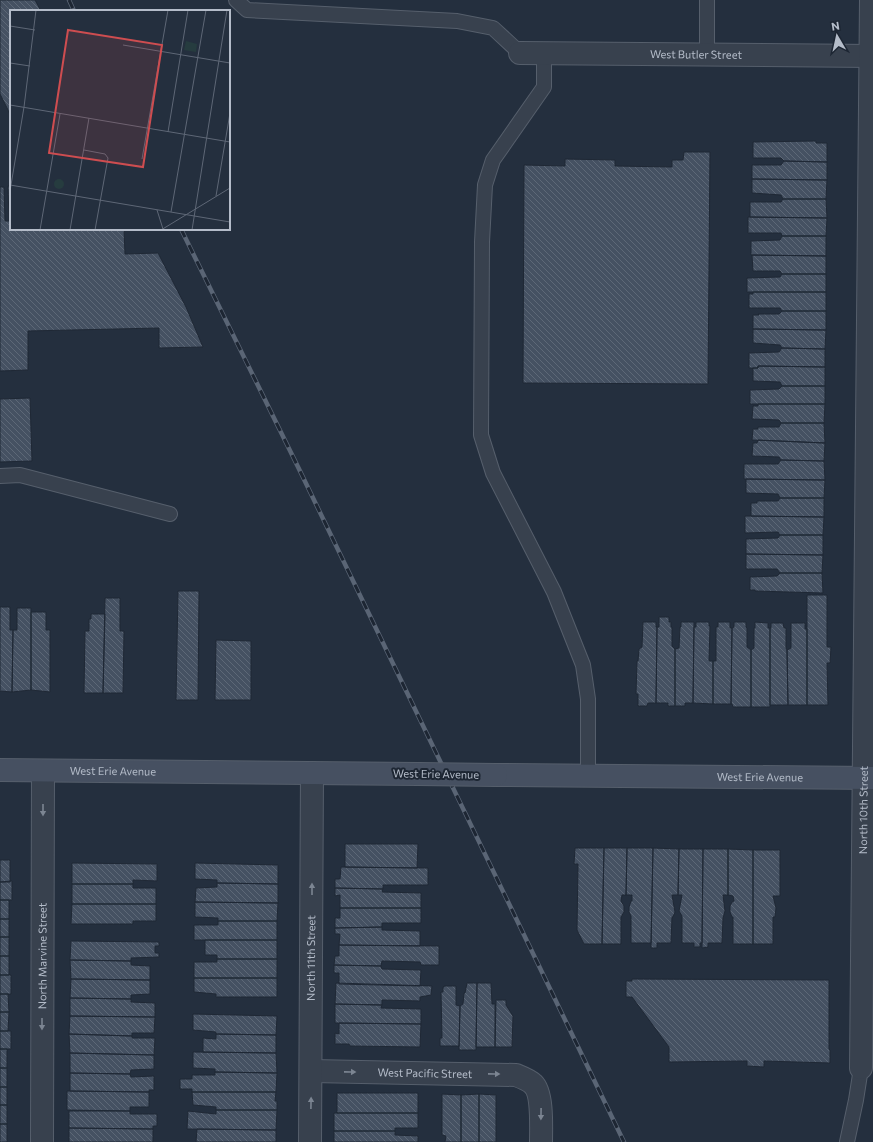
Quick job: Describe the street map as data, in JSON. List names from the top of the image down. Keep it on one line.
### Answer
{"streets":{"main road":["West Erie Avenue"],"street":["West Butler Street","North 10th Street","North Marvine Street","North 11th Street","West Pacific Street"]},"crossings":[["West Butler Street","North 10th Street"],["West Erie Avenue","North 10th Street"],["West Erie Avenue","North Marvine Street"],["West Erie Avenue","North 11th Street"],["North 11th Street","West Pacific Street"]],"one_way":["North Marvine Street","North 11th Street","West Pacific Street"],"north":"top"}
